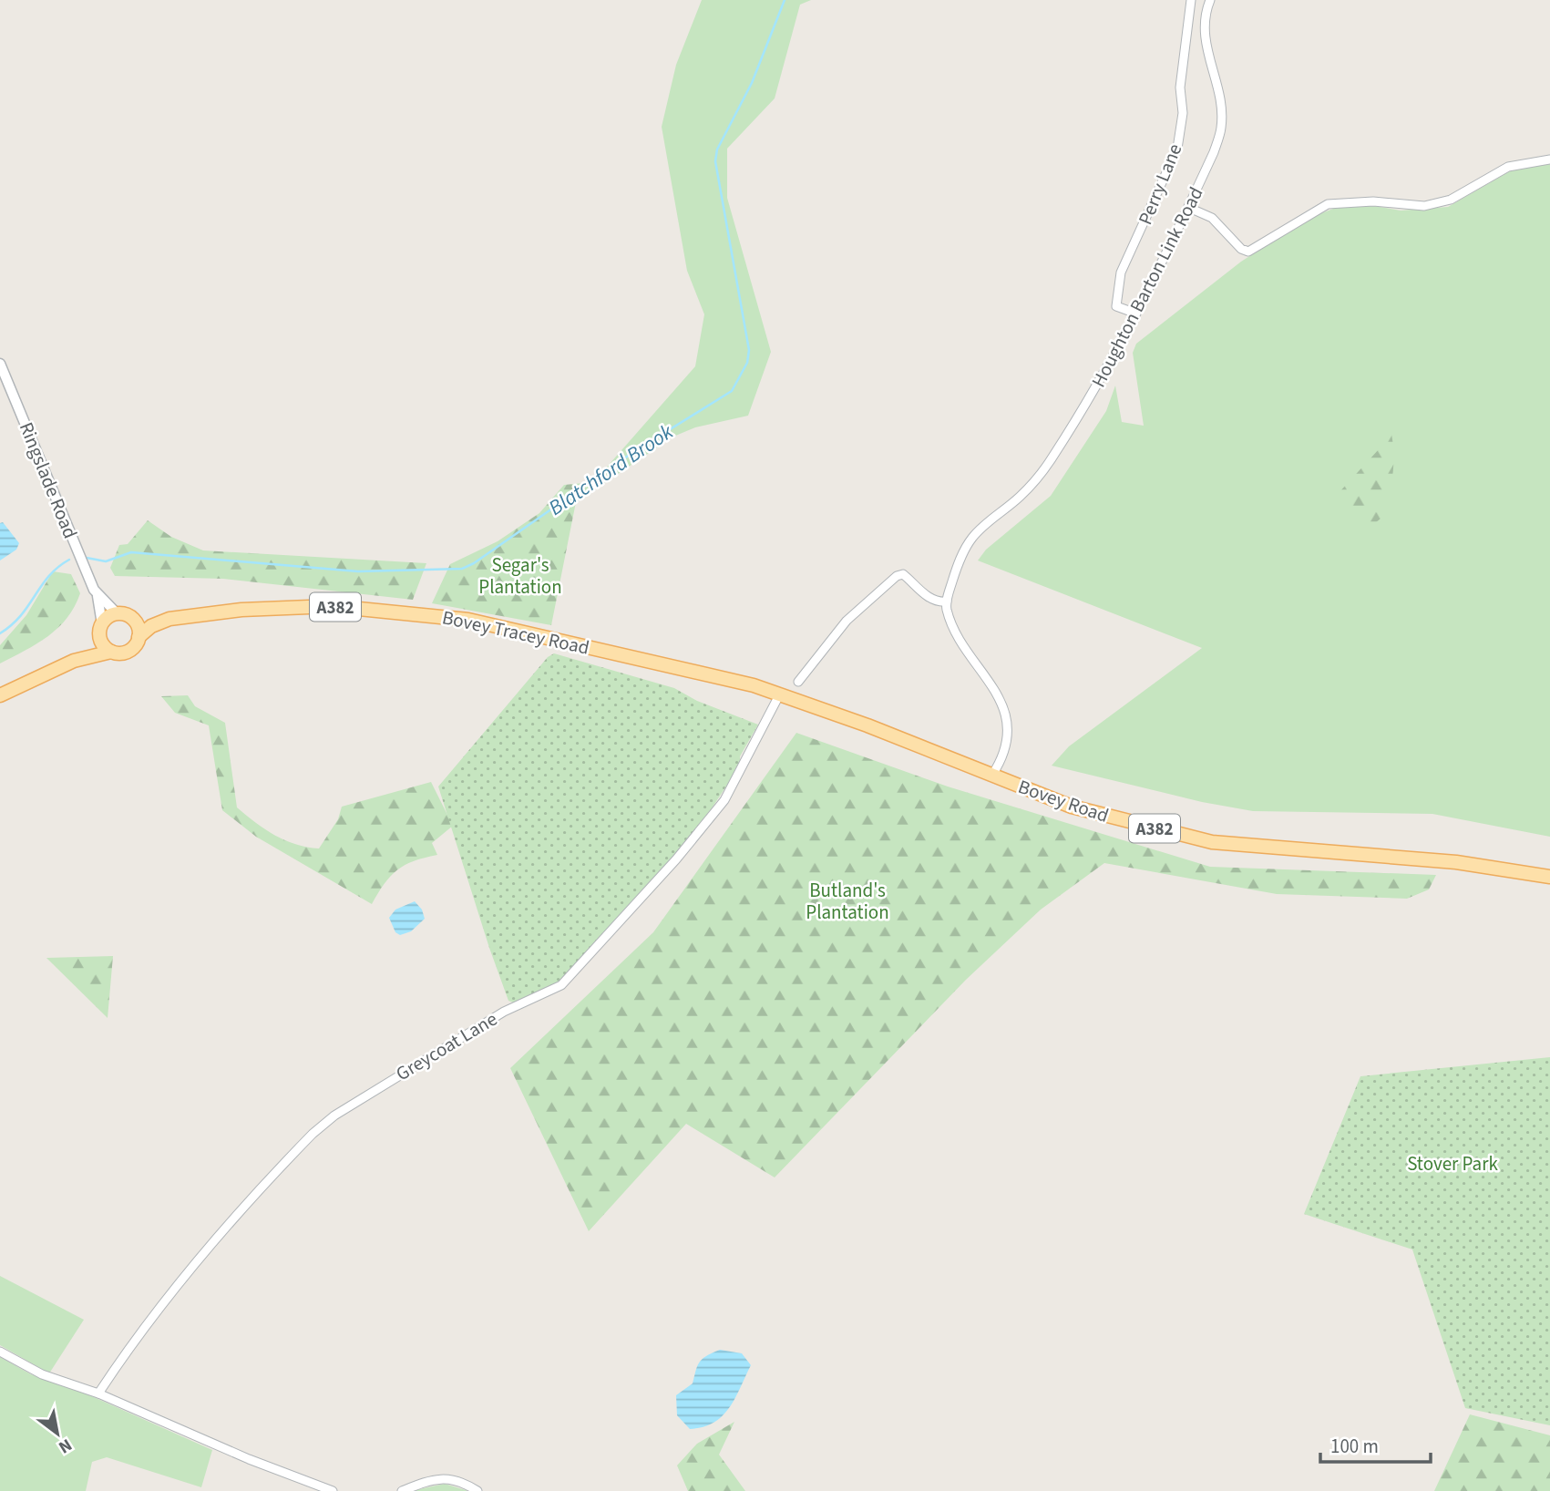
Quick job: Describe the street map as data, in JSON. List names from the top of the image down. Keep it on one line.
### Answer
{"streets":{"main road":["A382","Bovey Tracey Road","Bovey Road"],"street":["Perry Lane","Houghton Barton Link Road","Ringslade Road","Greycoat Lane"]},"crossings":[["Perry Lane","Houghton Barton Link Road"],["Ringslade Road","Bovey Tracey Road"],["Bovey Tracey Road","Bovey Road"],["Bovey Tracey Road","Greycoat Lane"],["Bovey Road","Greycoat Lane"]],"water":["Blatchford Brook"],"parks":["Segar's Plantation","Butland's Plantation","Stover Park"],"scale_bar":"100 m","north":"bottom right"}
